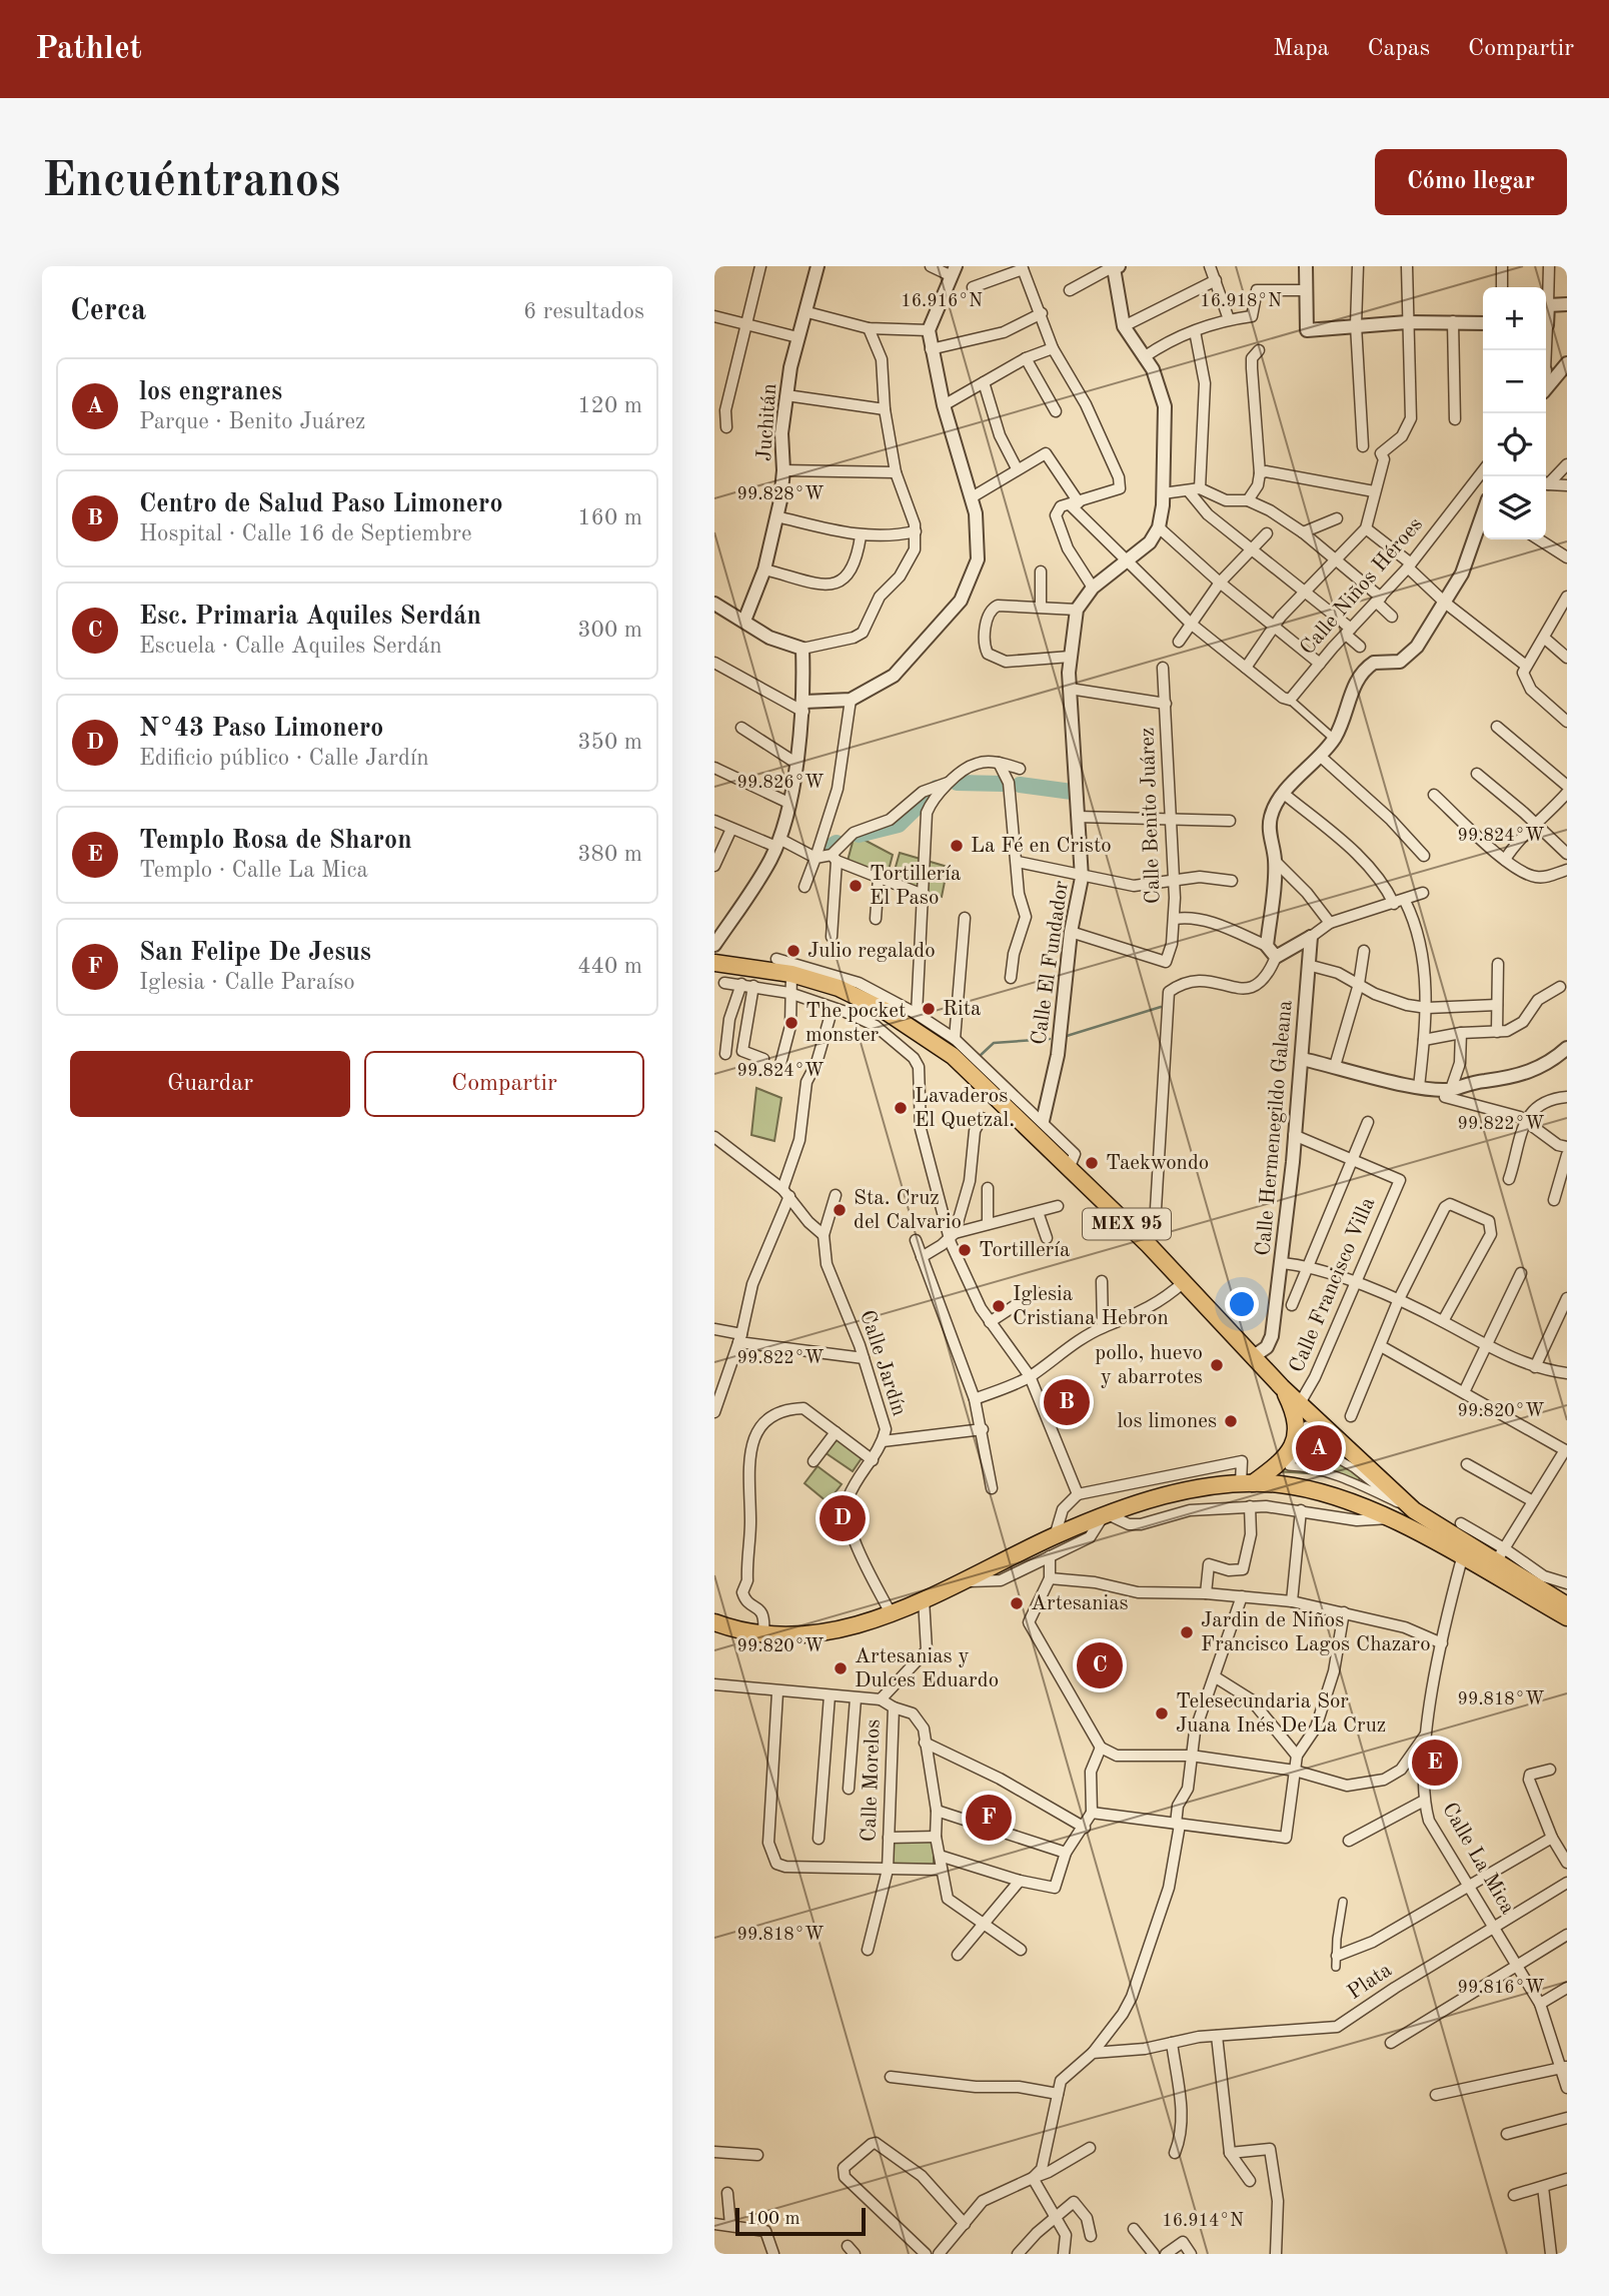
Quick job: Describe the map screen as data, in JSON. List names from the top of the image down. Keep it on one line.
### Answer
{"streets":{"highway":["MEX 95"],"street":["Juchitán","Calle Niños Héroes","Calle Benito Juárez","Calle El Fundador","Calle Hermenegildo Galeana","Calle Francisco Villa","Calle Jardín","Calle Morelos","Calle La Mica","Plata"]},"crossings":[["Calle Benito Juárez","Calle El Fundador"],["Calle Hermenegildo Galeana","MEX 95"],["MEX 95","Calle Francisco Villa"],["Calle La Mica","Plata"]],"places":["La Fé en Cristo","Tortillería El Paso","Julio regalado","Rita","The pocket monster","Lavaderos El Quetzal.","Taekwondo","Sta. Cruz del Calvario","Tortillería","Iglesia Cristiana Hebron","pollo, huevo y abarrotes","los limones","Artesanias","Jardin de Niños Francisco Lagos Chazaro","Artesanias y Dulces Eduardo","Telesecundaria Sor Juana Inés De La Cruz"],"scale_bar":"100 m","page":{"header":"Pathlet","nav":["Mapa","Capas","Compartir"],"buttons":["Cómo llegar",["Guardar","Compartir"]],"title":"Encuéntranos","heading":["Cerca","6 resultados"],"map_buttons":["+","−"],"list":[{"mark":"A","name":"los engranes","note":"Parque · Benito Juárez","value":"120 m"},{"mark":"B","name":"Centro de Salud Paso Limonero","note":"Hospital · Calle 16 de Septiembre","value":"160 m"},{"mark":"C","name":"Esc. Primaria Aquiles Serdán","note":"Escuela · Calle Aquiles Serdán","value":"300 m"},{"mark":"D","name":"N°43 Paso Limonero","note":"Edificio público · Calle Jardín","value":"350 m"},{"mark":"E","name":"Templo Rosa de Sharon","note":"Templo · Calle La Mica","value":"380 m"},{"mark":"F","name":"San Felipe De Jesus","note":"Iglesia · Calle Paraíso","value":"440 m"}],"pins":["B","A","D","C","E","F"],"scale":"100 m"},"coordinates":["16.916°N","16.918°N","99.828°W","99.826°W","99.824°W","99.822°W","99.820°W","99.818°W","99.816°W","16.914°N"]}
